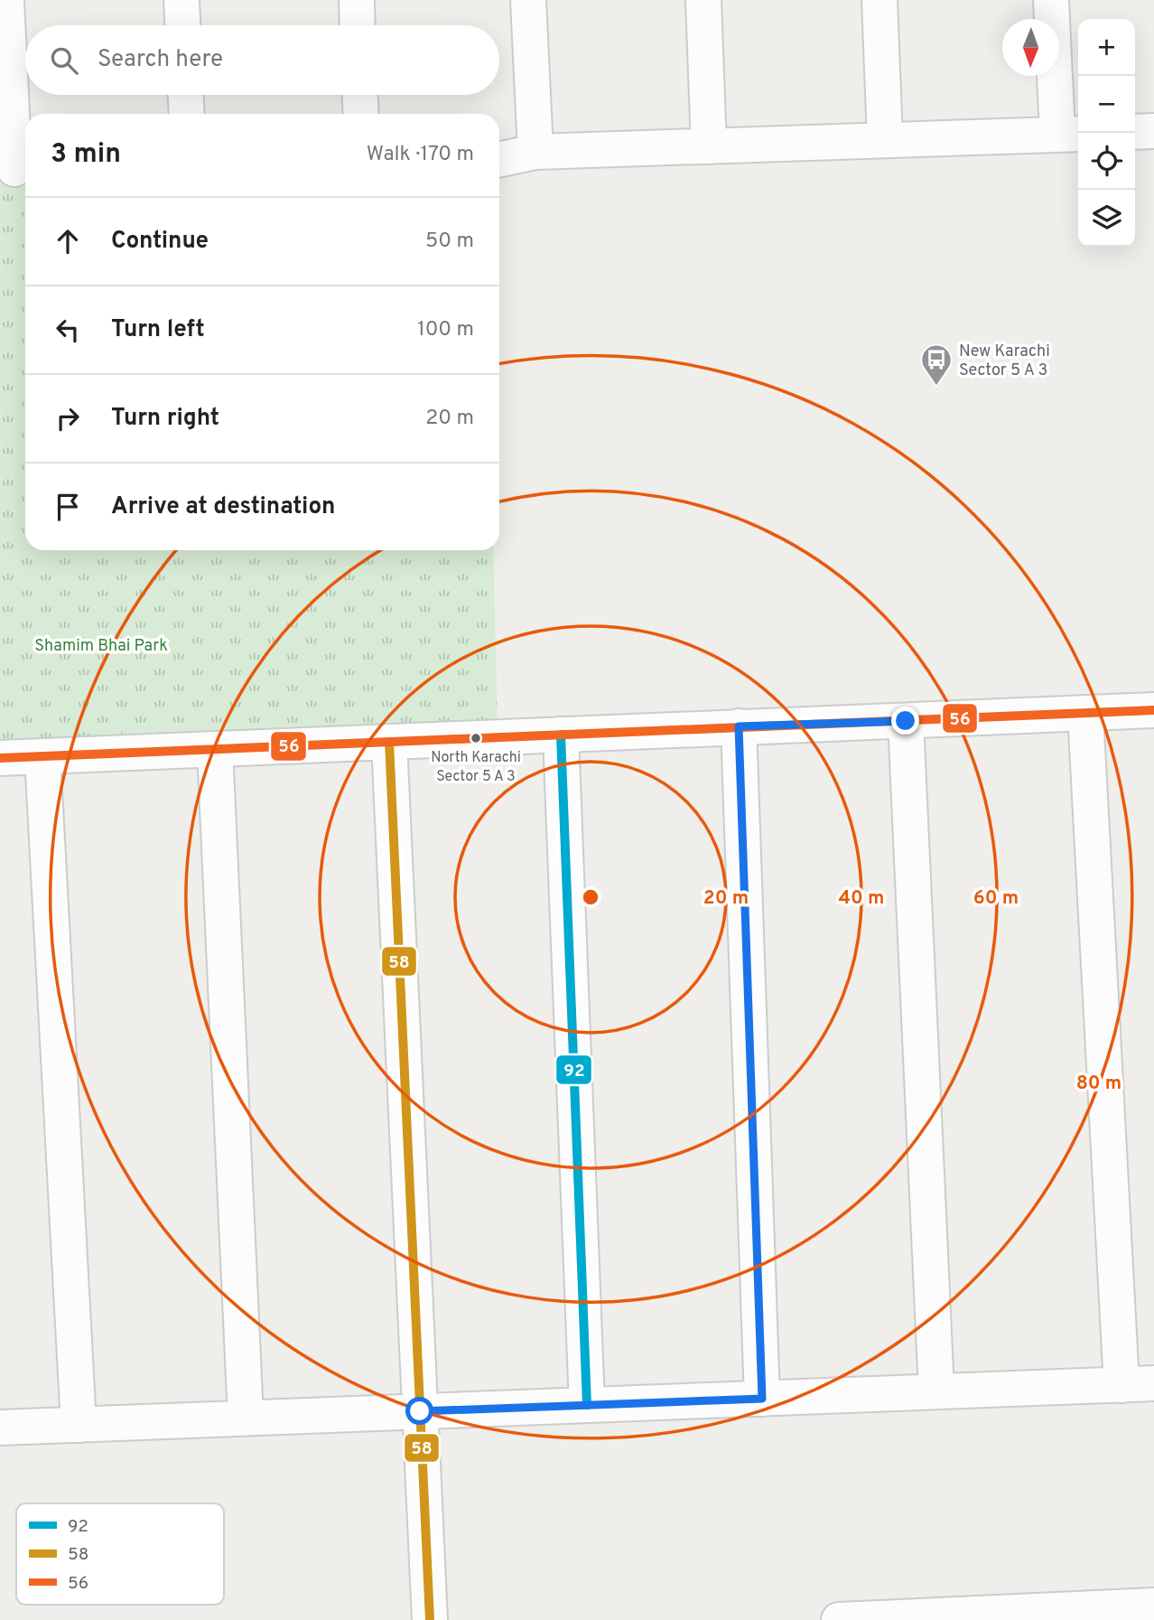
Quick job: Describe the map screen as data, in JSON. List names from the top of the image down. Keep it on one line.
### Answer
{"parks":["Shamim Bhai Park"],"places":{"bus stop":["New Karachi Sector 5 A 3"],"other":["North Karachi Sector 5 A 3"]},"lines":["transit line 56","transit line 92","transit line 58"],"legend":["92","58","56"],"north":"bottom","page":{"map_buttons":["+","−"],"search":"Search here","heading":["3 min","Walk · 170 m"],"list":[["Continue","50 m"],["Turn left","100 m"],["Turn right","20 m"],"Arrive at destination"]},"rings":["20 m","40 m","60 m","80 m"]}
